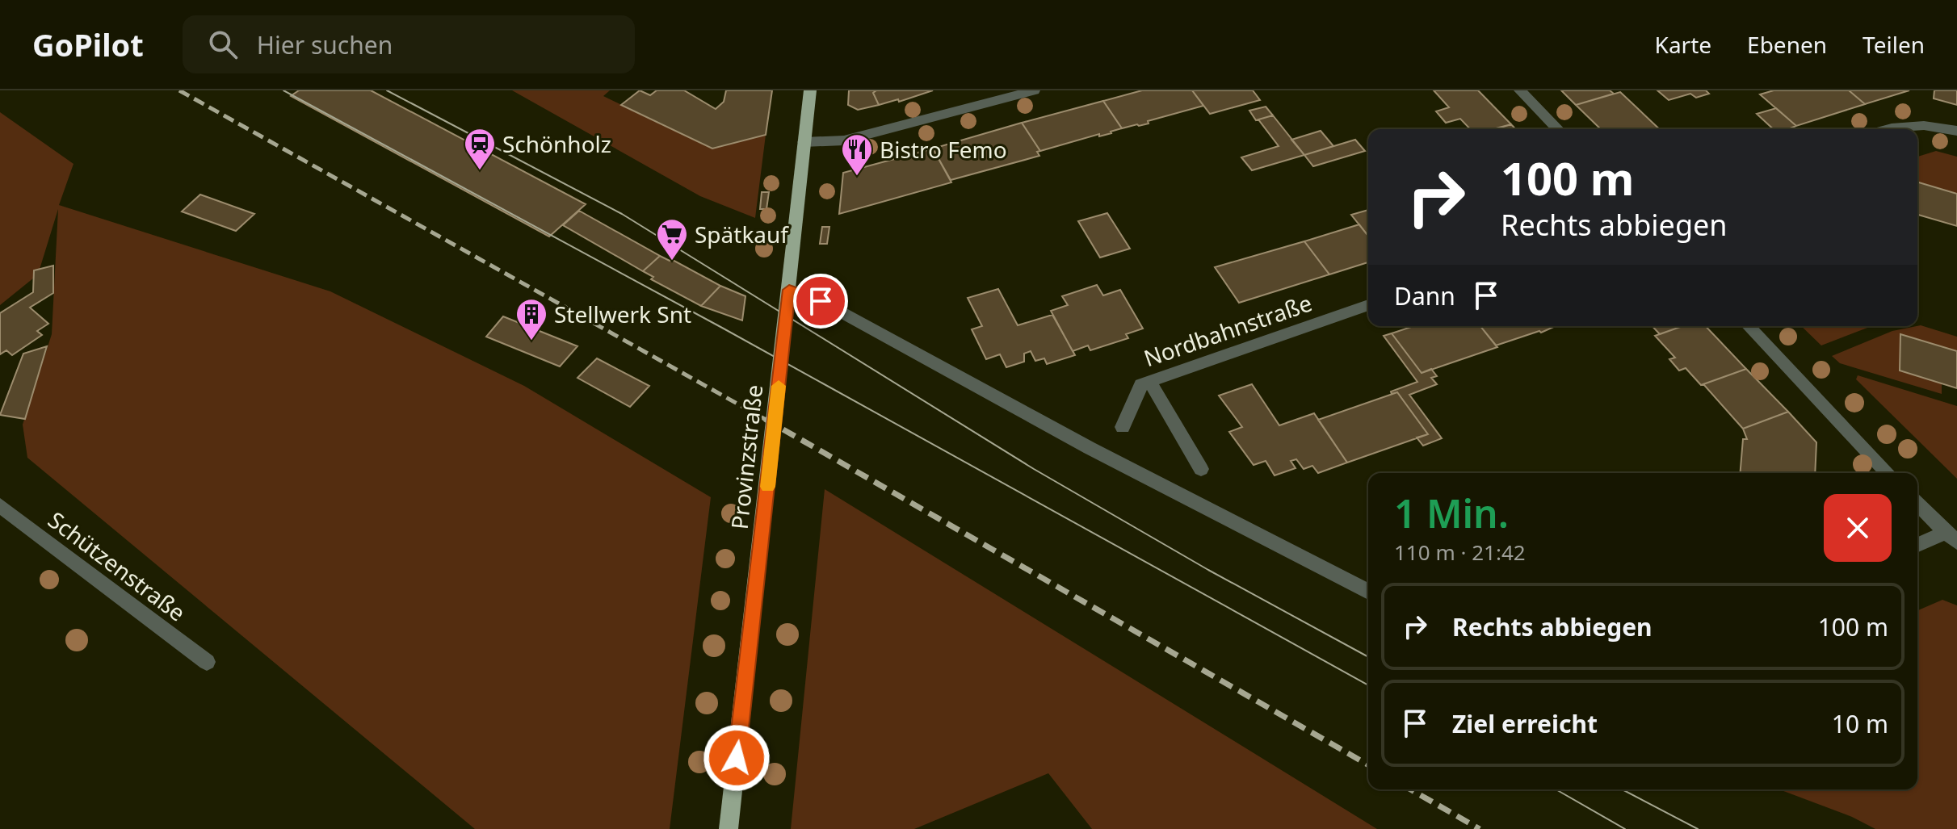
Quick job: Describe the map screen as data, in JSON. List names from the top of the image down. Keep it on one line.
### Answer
{"streets":{"main road":["Provinzstraße"],"street":["Nordbahnstraße","Schützenstraße"]},"places":{"station":["Schönholz"],"restaurant":["Bistro Femo"],"supermarket":["Spätkauf"],"building":["Stellwerk Snt"]},"page":{"header":"GoPilot","search":"Hier suchen","nav":["Karte","Ebenen","Teilen"],"turn":["100 m","Rechts abbiegen"],"then":"Dann","heading":["1 Min.","110 m · 21:42"],"list":[{"name":"Rechts abbiegen","value":"100 m"},{"name":"Ziel erreicht","value":"10 m"}]}}
